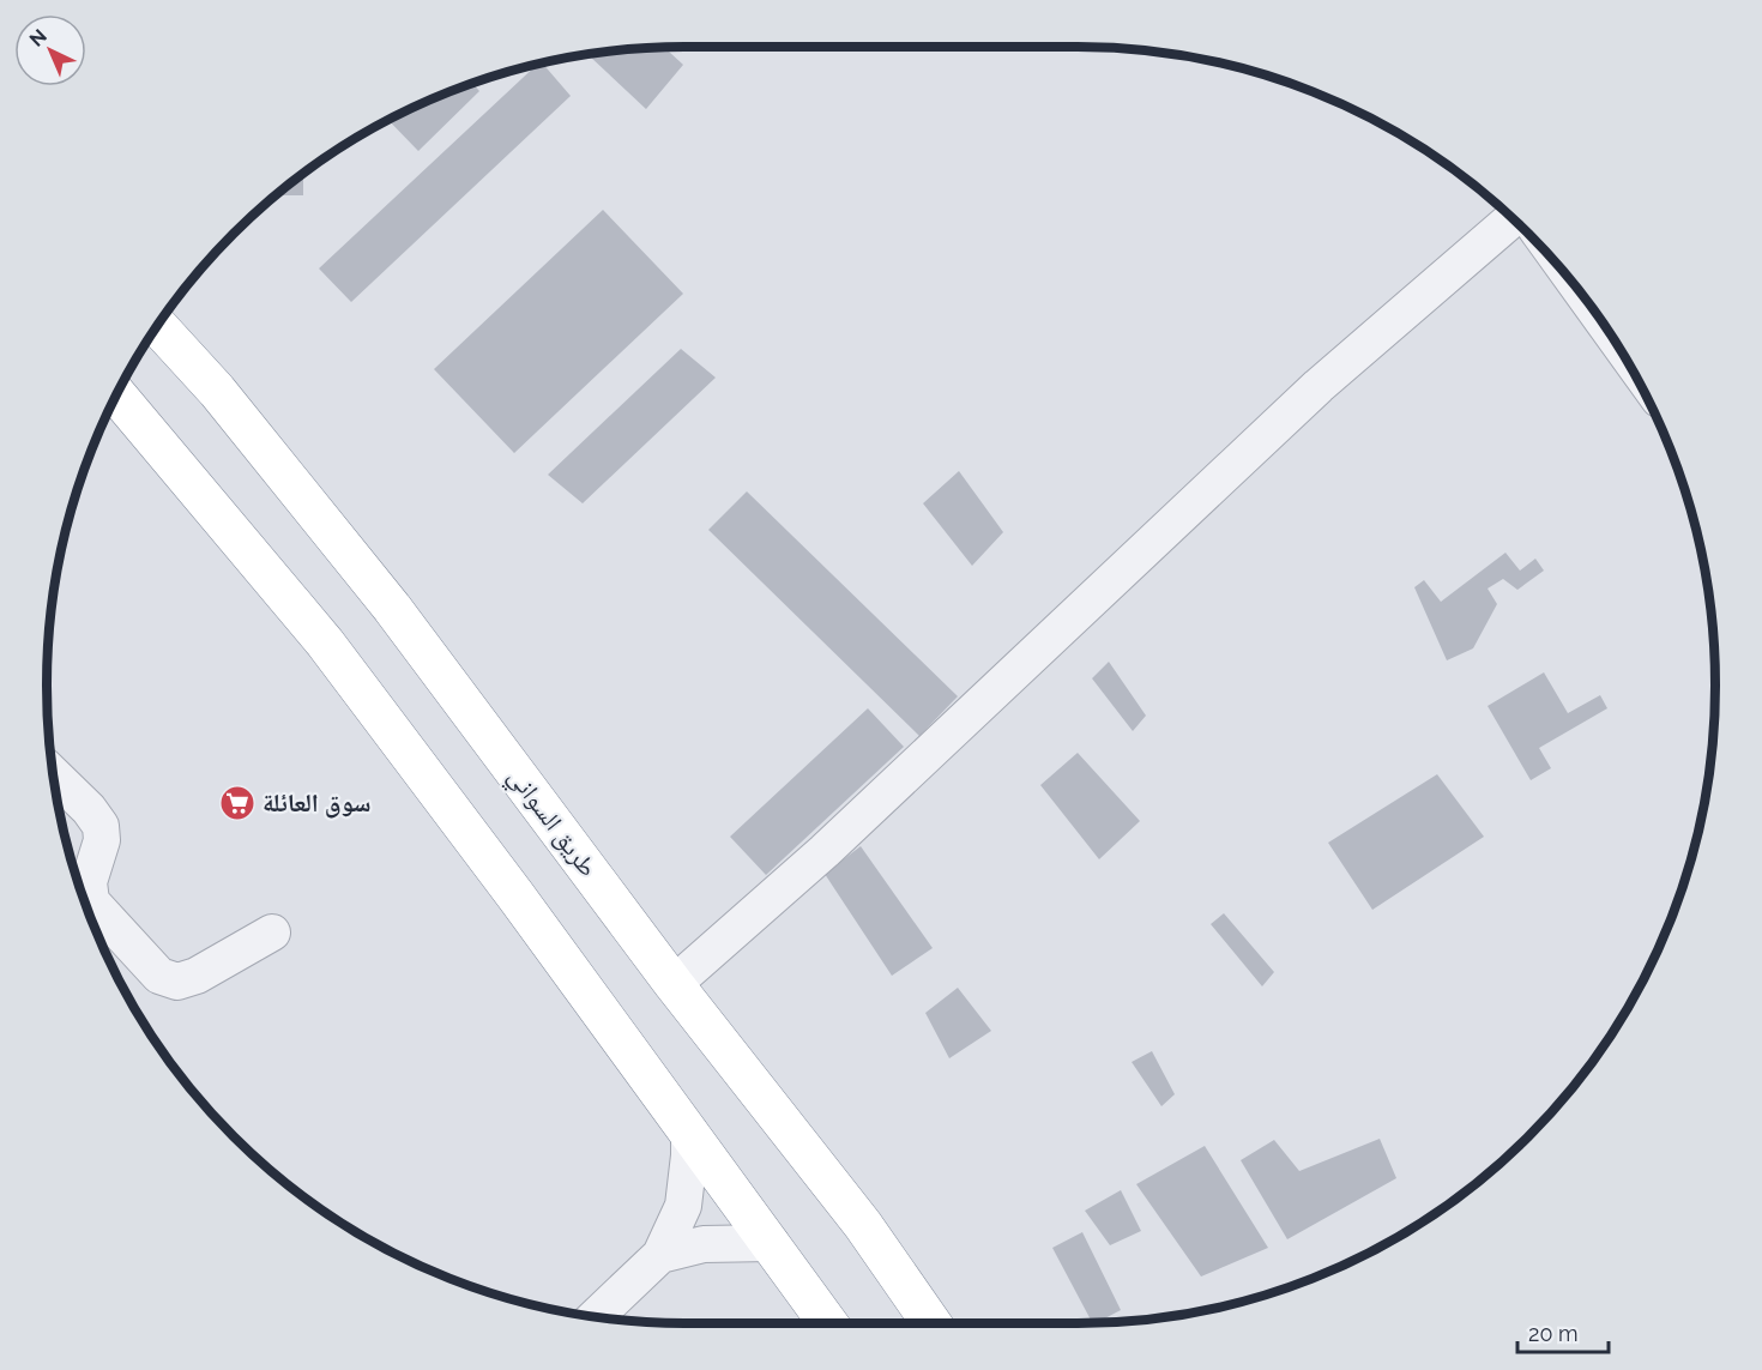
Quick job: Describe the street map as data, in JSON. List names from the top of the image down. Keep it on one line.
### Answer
{"streets":{"highway":["طريق السواني"]},"places":{"supermarket":["سوق العائلة"]},"scale_bar":"20 m","north":"top left"}
